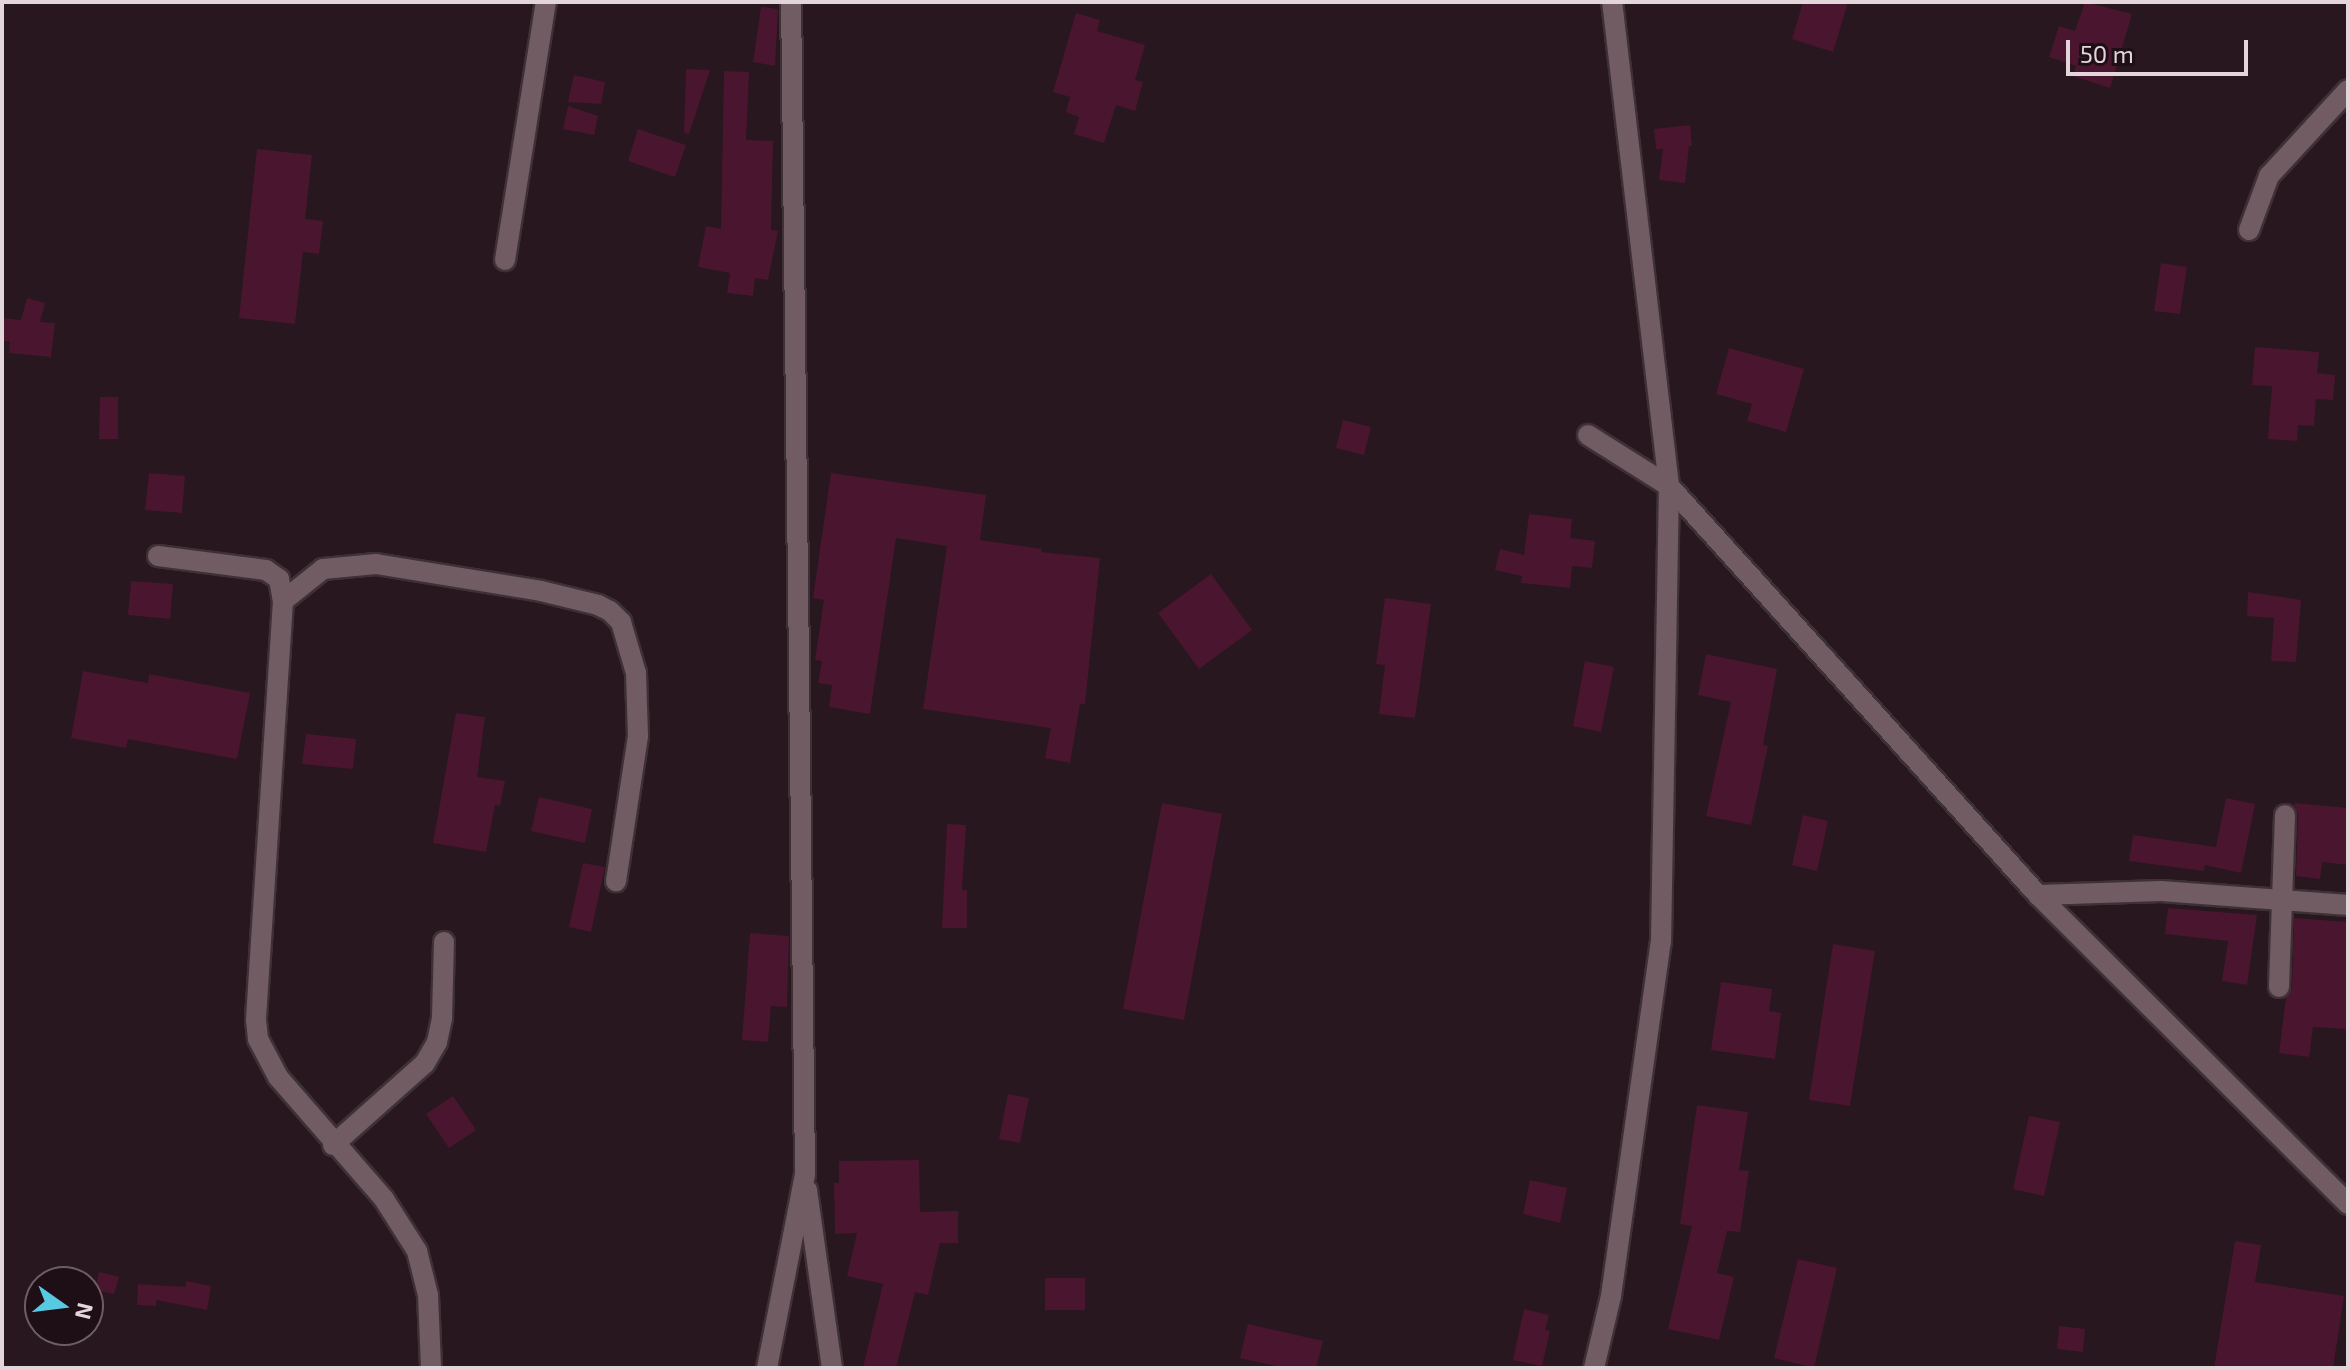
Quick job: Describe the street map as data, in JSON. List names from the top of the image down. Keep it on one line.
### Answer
{"scale_bar":"50 m","north":"right"}
